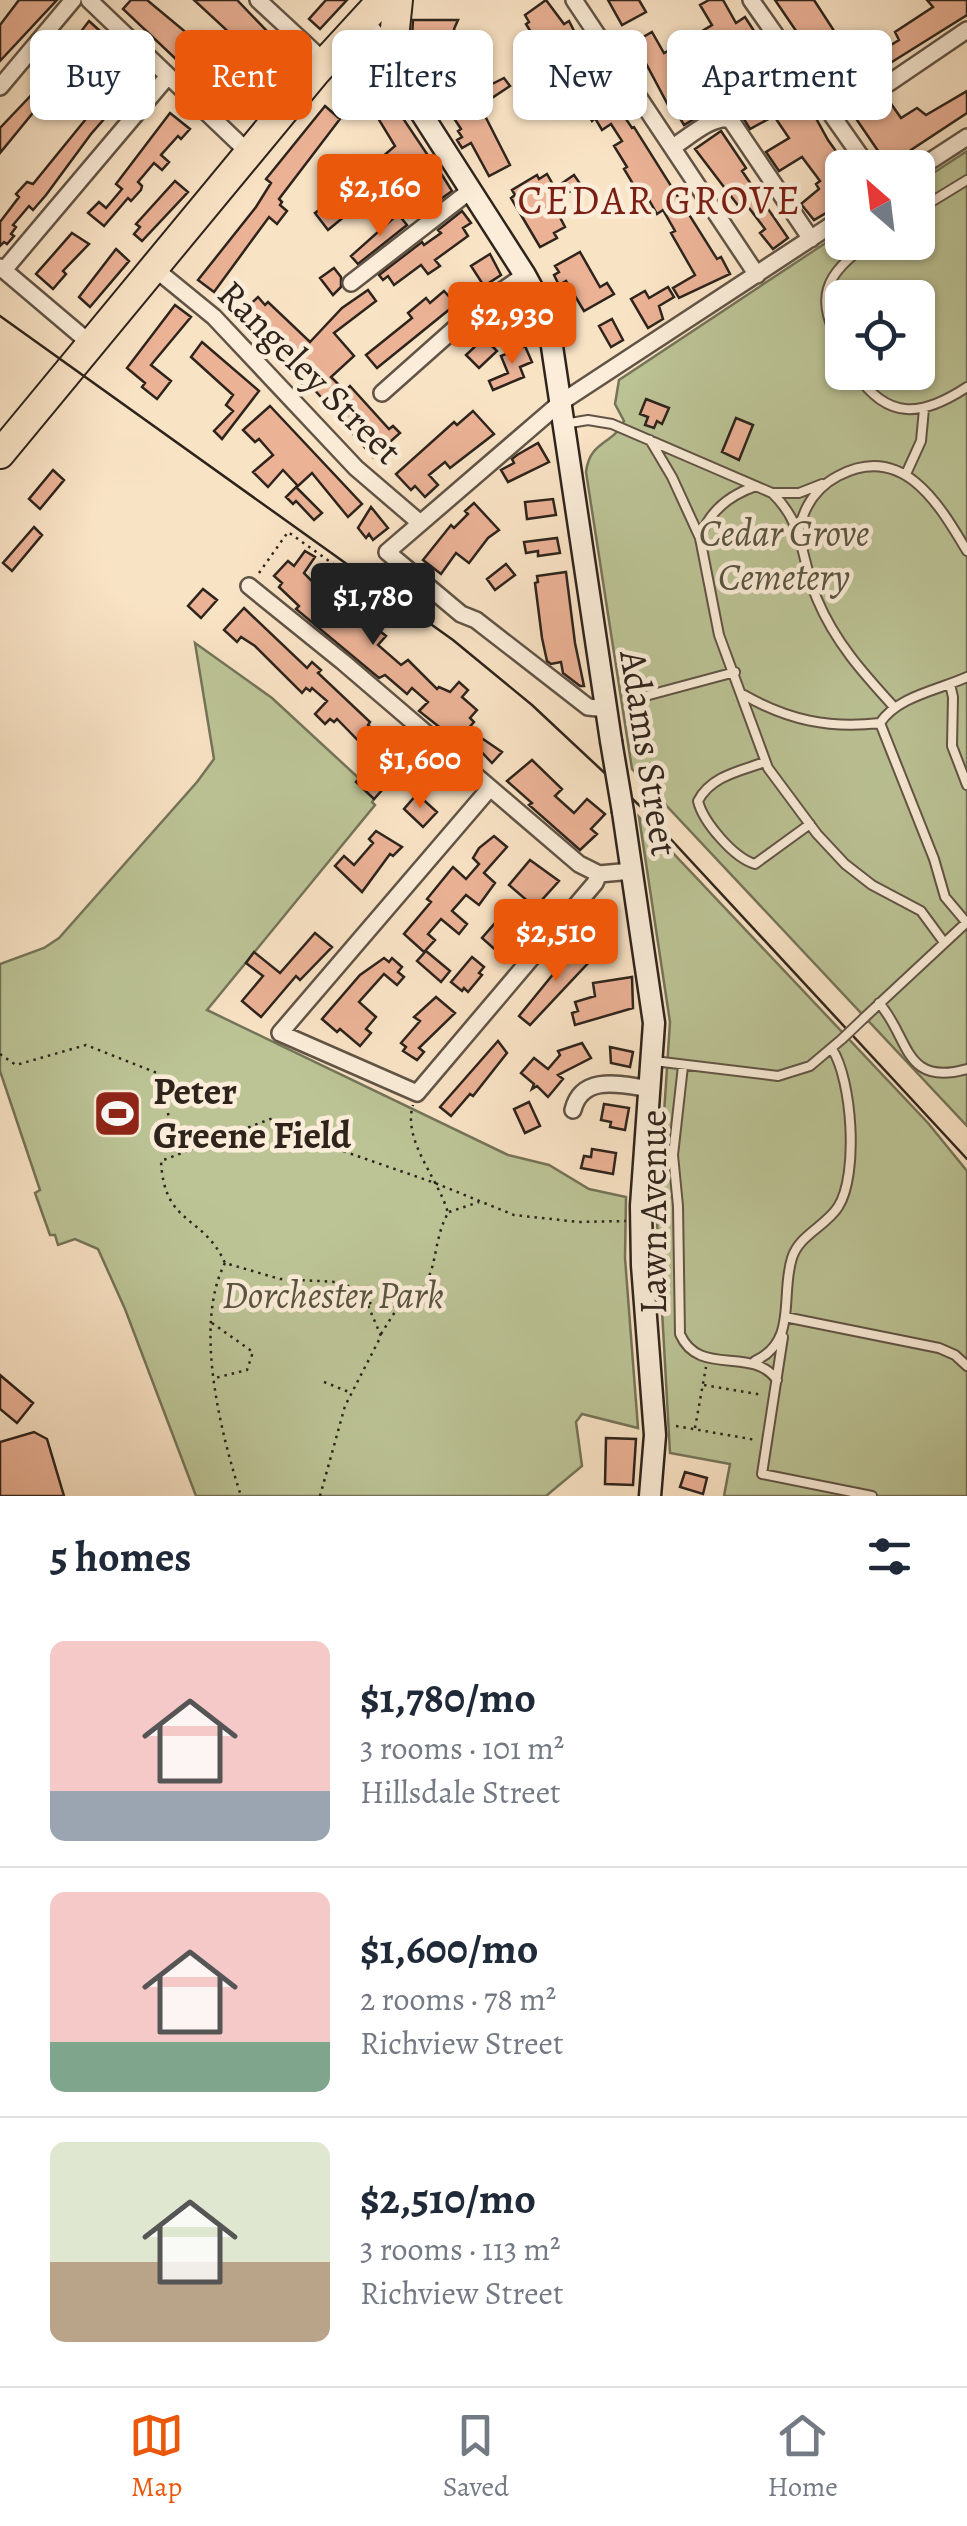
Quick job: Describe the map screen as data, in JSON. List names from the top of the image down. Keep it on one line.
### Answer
{"streets":{"main road":["Adams Street"],"street":["Rangeley Street"],"lane":["Lawn Avenue"]},"districts":["CEDAR GROVE"],"parks":["Cedar Grove Cemetery","Dorchester Park"],"places":{"sports":["Peter Greene Field"]},"north":"top left","page":{"chip":["Buy","Rent","Filters","New","Apartment"],"price":["$2,160","$2,930","$1,780","$1,600","$2,510"],"heading":"5 homes","list":[{"name":"$1,780/mo","note":"3 rooms · 101 m² · Hillsdale Street"},{"name":"$1,600/mo","note":"2 rooms · 78 m² · Richview Street"},{"name":"$2,510/mo","note":"3 rooms · 113 m² · Richview Street"}],"tabs":["Map","Saved","Home"]}}
